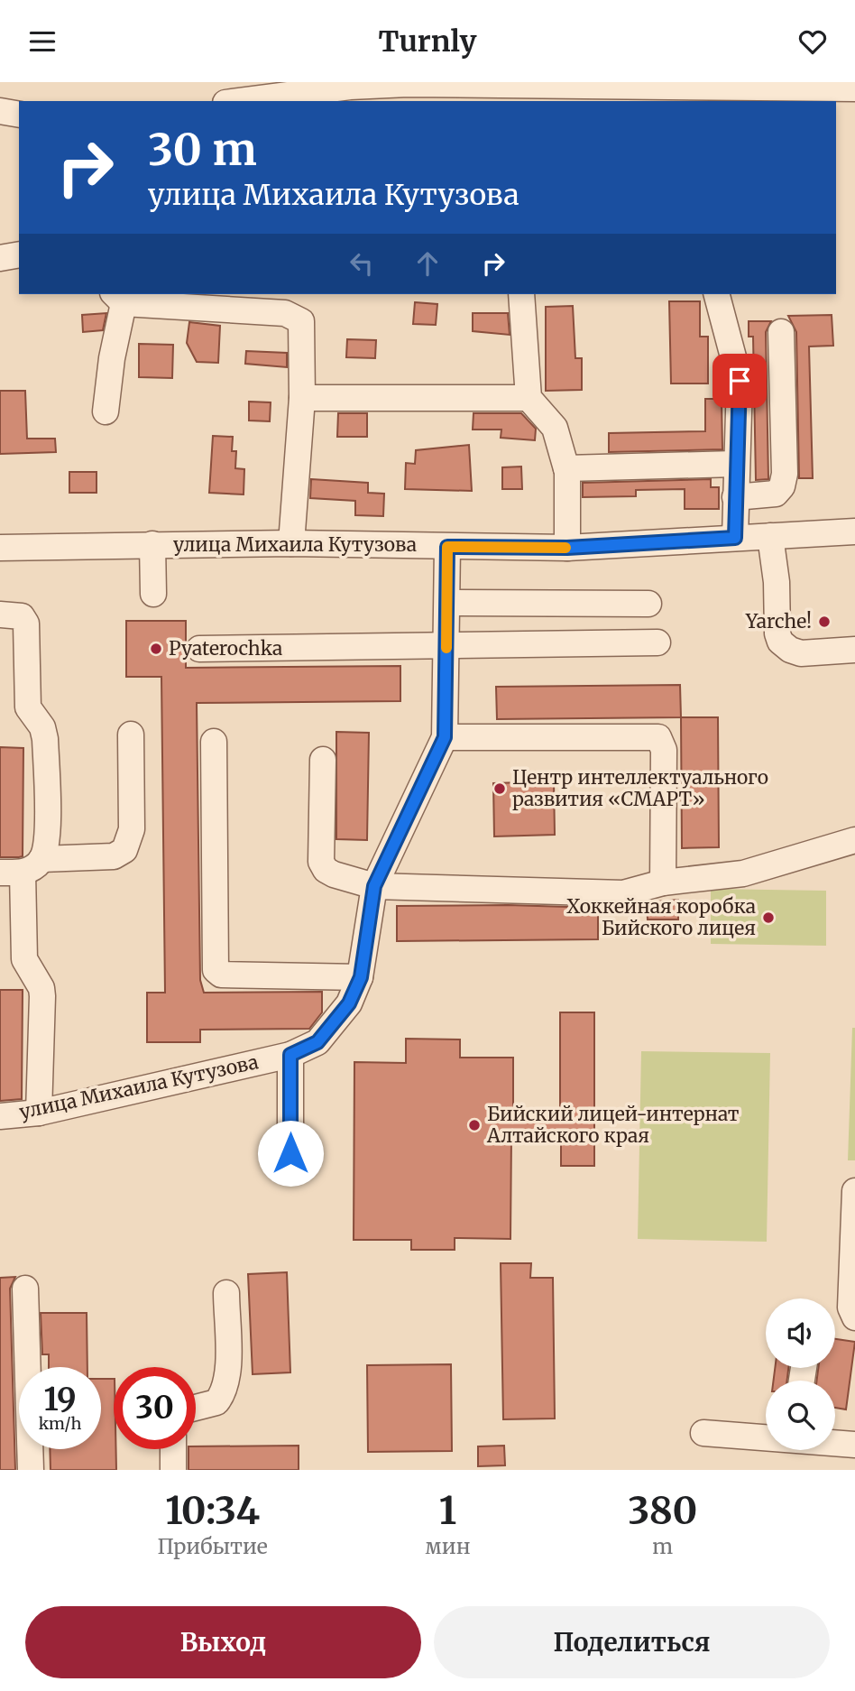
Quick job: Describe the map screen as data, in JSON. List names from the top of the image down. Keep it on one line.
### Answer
{"streets":{"street":["улица Михаила Кутузова"]},"places":["Yarche!","Pyaterochka","Центр интеллектуального развития «СМАРТ»","Хоккейная коробка Бийского лицея","Бийский лицей-интернат Алтайского края"],"page":{"header":"Turnly","turn":["30 m","улица Михаила Кутузова"],"speed":"19 km/h","limit":"30","eta":["10:34","Прибытие","1","мин","380","m"],"buttons":["Выход","Поделиться"]}}
